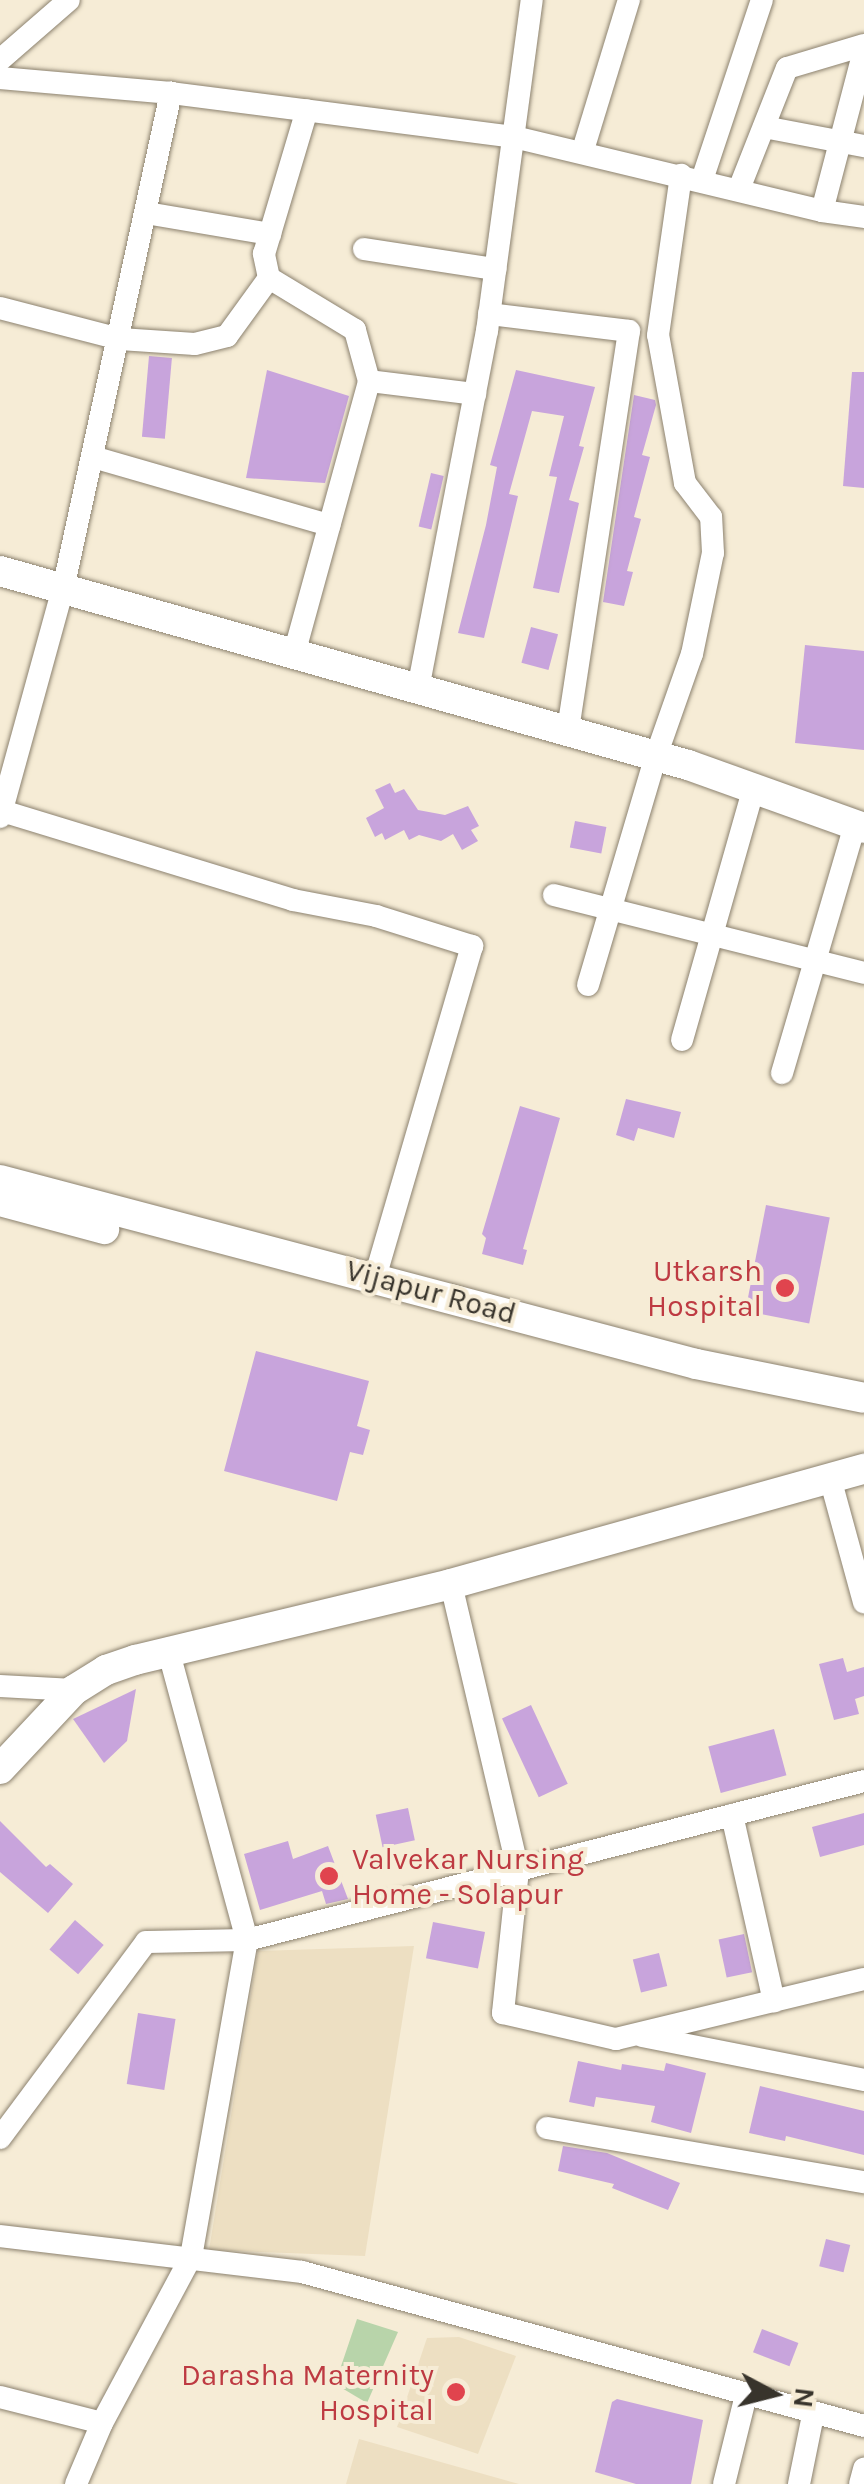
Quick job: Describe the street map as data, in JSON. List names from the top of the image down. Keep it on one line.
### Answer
{"streets":{"main road":["Vijapur Road"]},"places":["Utkarsh Hospital","Valvekar Nursing Home - Solapur","Darasha Maternity Hospital"],"north":"right"}
